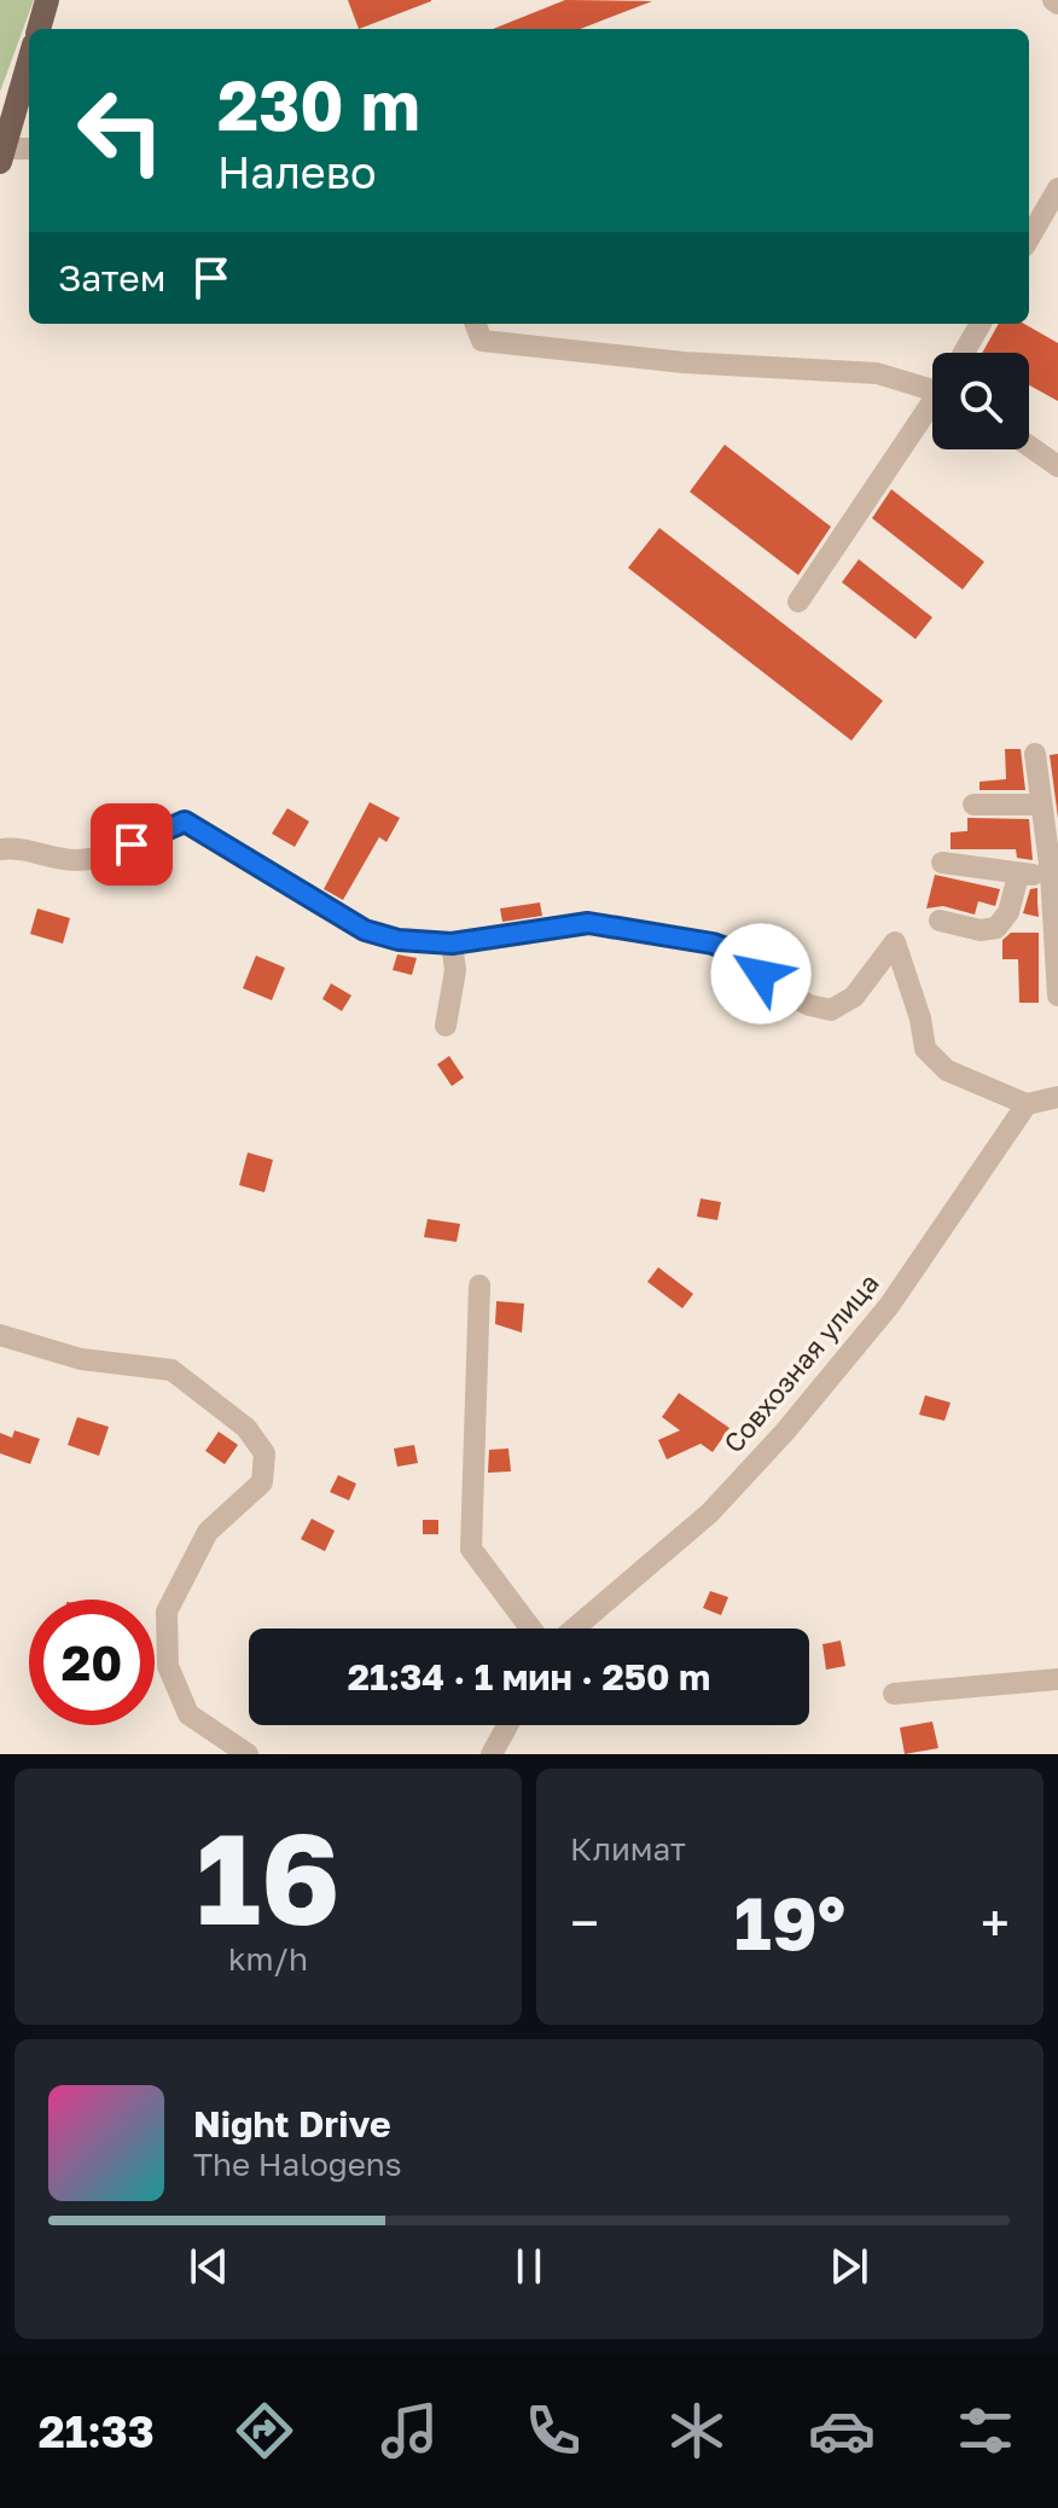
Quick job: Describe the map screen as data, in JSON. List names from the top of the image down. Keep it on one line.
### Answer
{"streets":{"street":["Совхозная улица"]},"page":{"turn":["230 m","Налево"],"then":"Затем","limit":"20","trip":"21:34 · 1 мин · 250 m","tile":[["16","km/h"],"Климат"],"heat":["−","19°","+"],"song":["Night Drive","The Halogens"],"tabs":"21:33"}}
